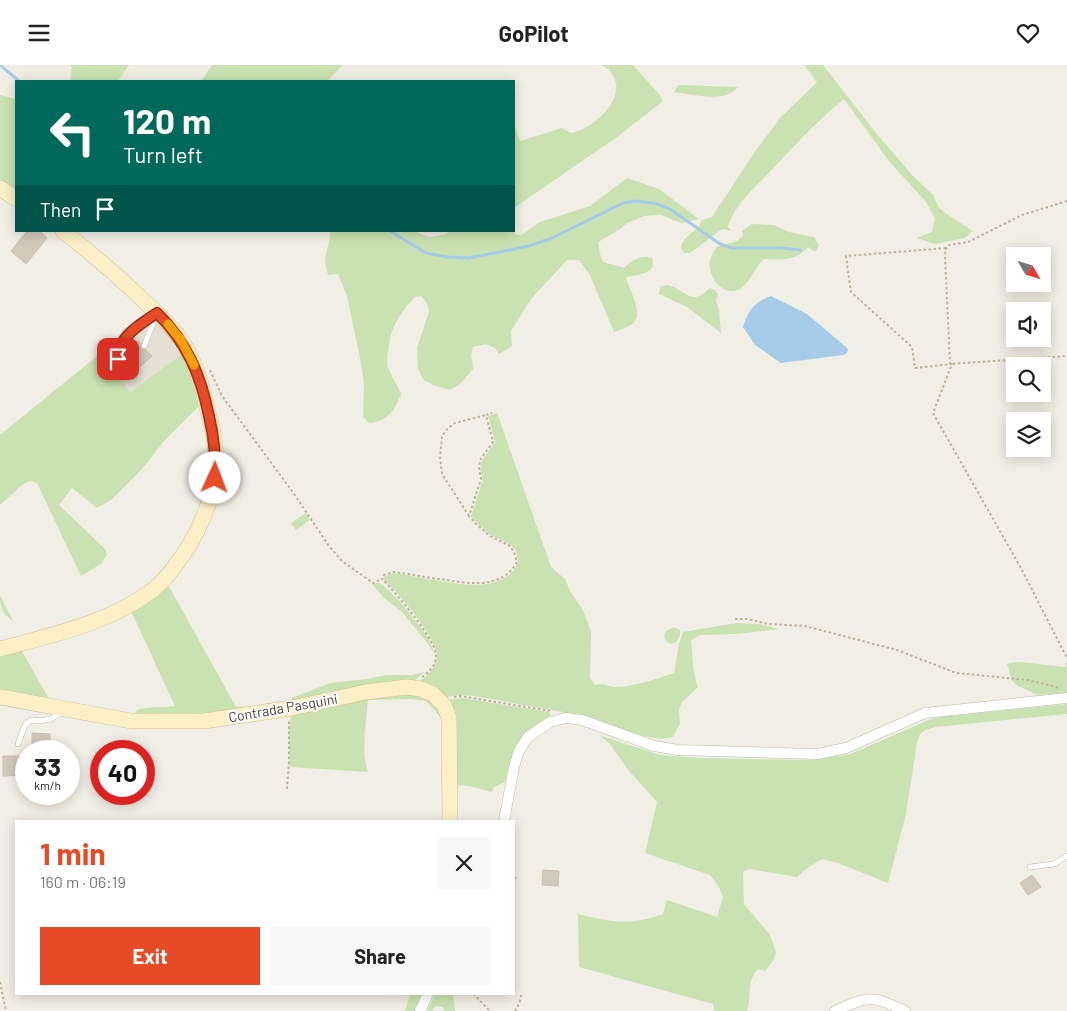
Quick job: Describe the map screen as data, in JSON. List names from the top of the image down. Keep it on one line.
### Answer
{"streets":{"street":["Contrada Pasquini"]},"north":"bottom right","page":{"header":"GoPilot","turn":["120 m","Turn left"],"then":"Then","speed":"33 km/h","limit":"40","heading":["1 min","160 m · 06:19"],"buttons":["Exit","Share"]}}
